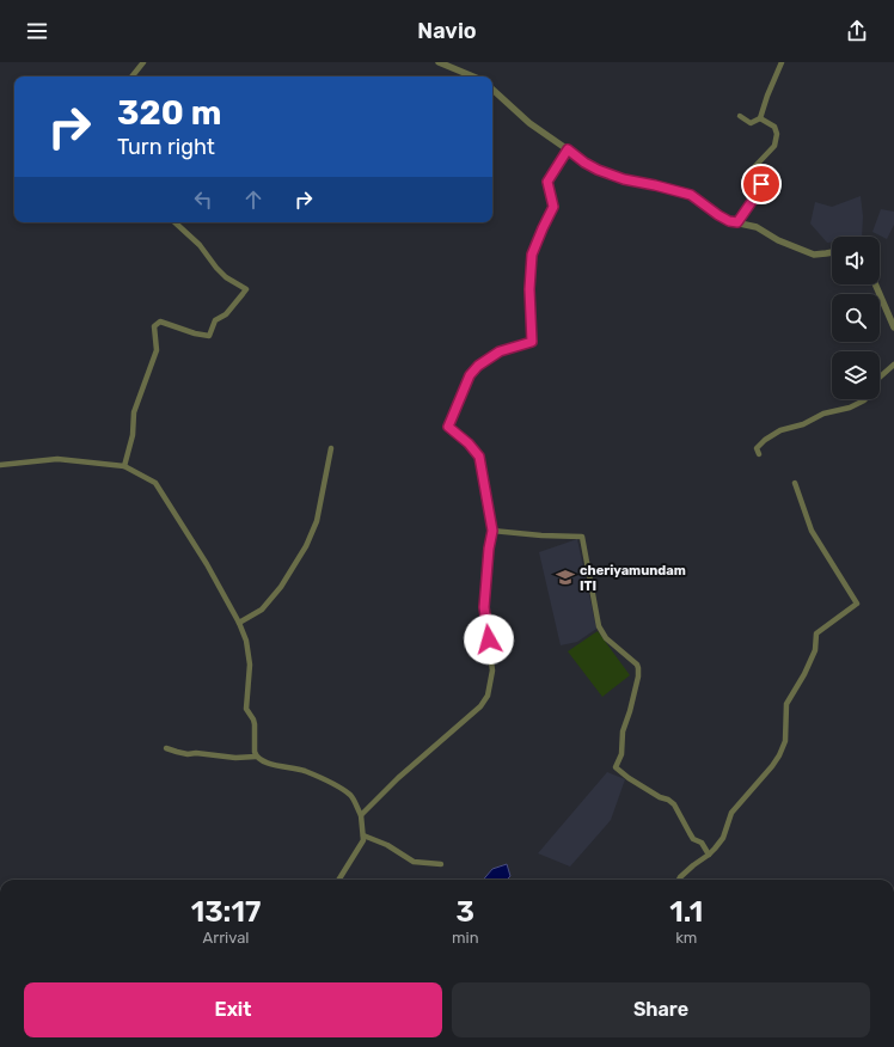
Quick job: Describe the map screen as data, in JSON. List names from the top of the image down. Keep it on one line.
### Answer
{"places":{"school or university":["cheriyamundam ITI"]},"page":{"header":"Navio","turn":["320 m","Turn right"],"eta":["13:17","Arrival","3","min","1.1","km"],"buttons":["Exit","Share"]}}
